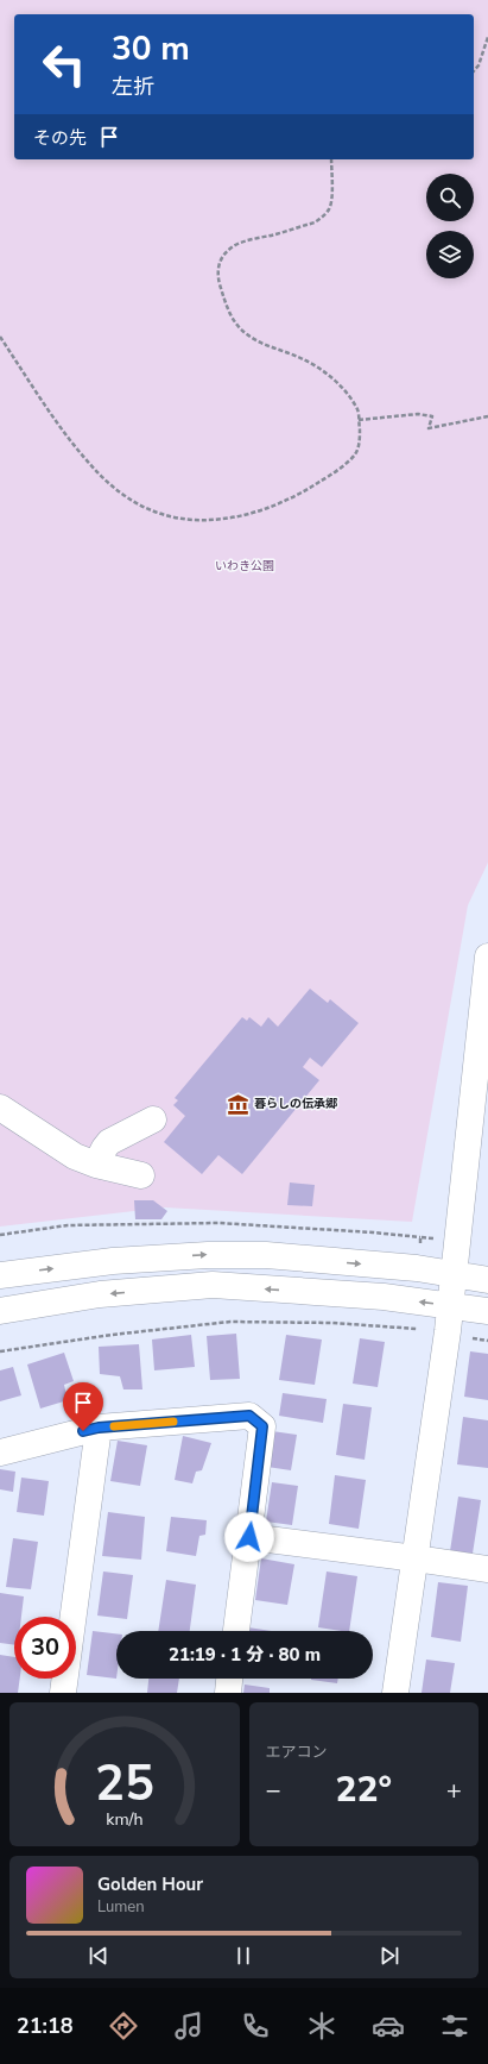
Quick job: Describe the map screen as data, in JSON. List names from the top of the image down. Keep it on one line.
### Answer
{"parks":["いわき公園"],"places":{"museum":["暮らしの伝承郷"]},"page":{"turn":["30 m","左折"],"then":"その先","limit":"30","trip":"21:19 · 1 分 · 80 m","tile":"エアコン","heat":["−","22°","+"],"song":["Golden Hour","Lumen"],"tabs":"21:18","gauge":["25","km/h"]}}
